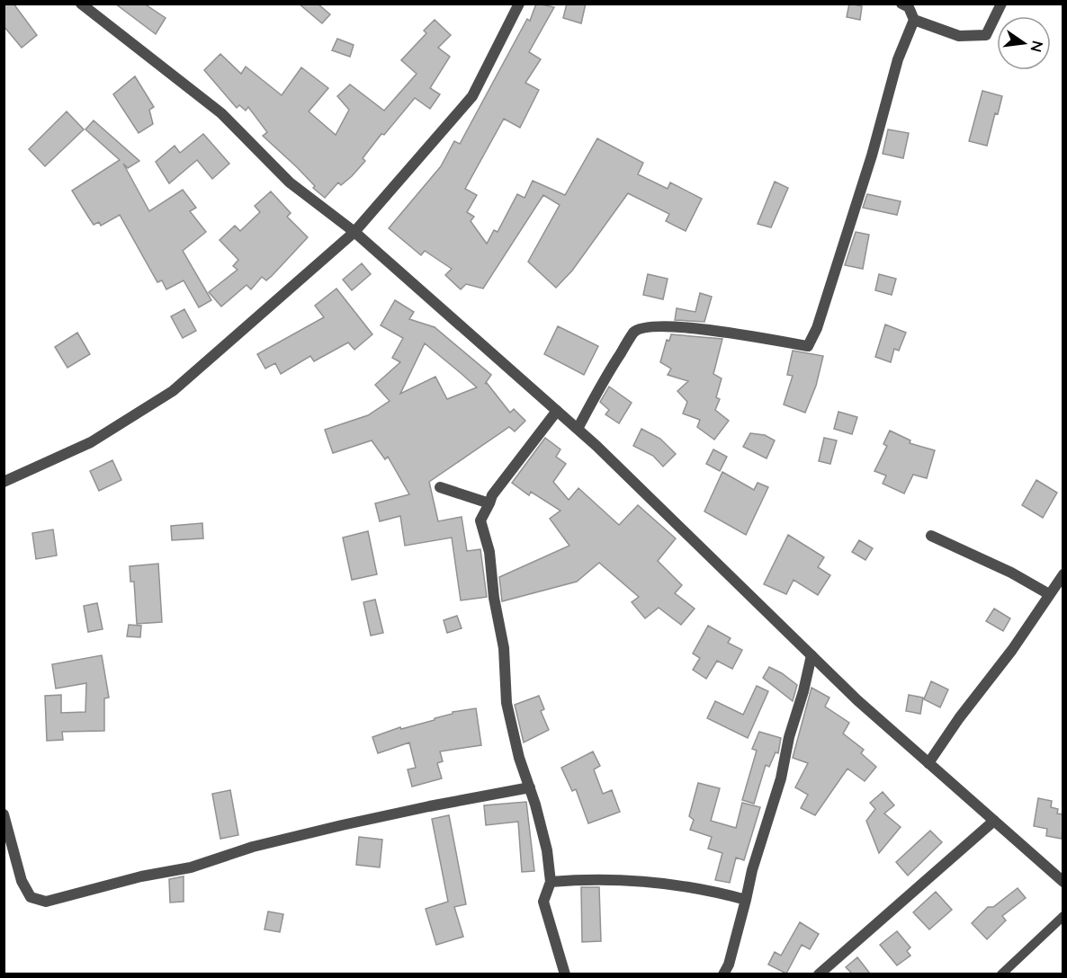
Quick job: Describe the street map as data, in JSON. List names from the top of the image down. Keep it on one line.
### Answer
{"north":"right"}
